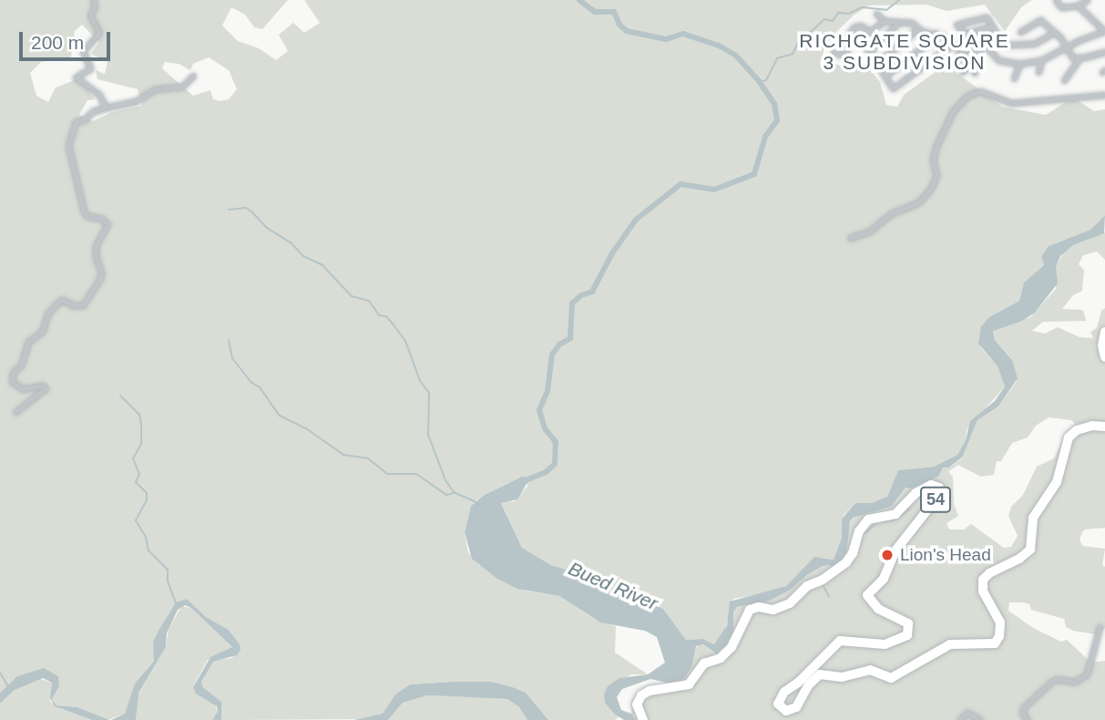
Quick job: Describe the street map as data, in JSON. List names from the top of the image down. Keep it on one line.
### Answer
{"streets":{"highway":["54"]},"districts":["RICHGATE SQUARE 3 SUBDIVISION"],"water":["Bued River"],"places":["Lion's Head"],"scale_bar":"200 m"}
